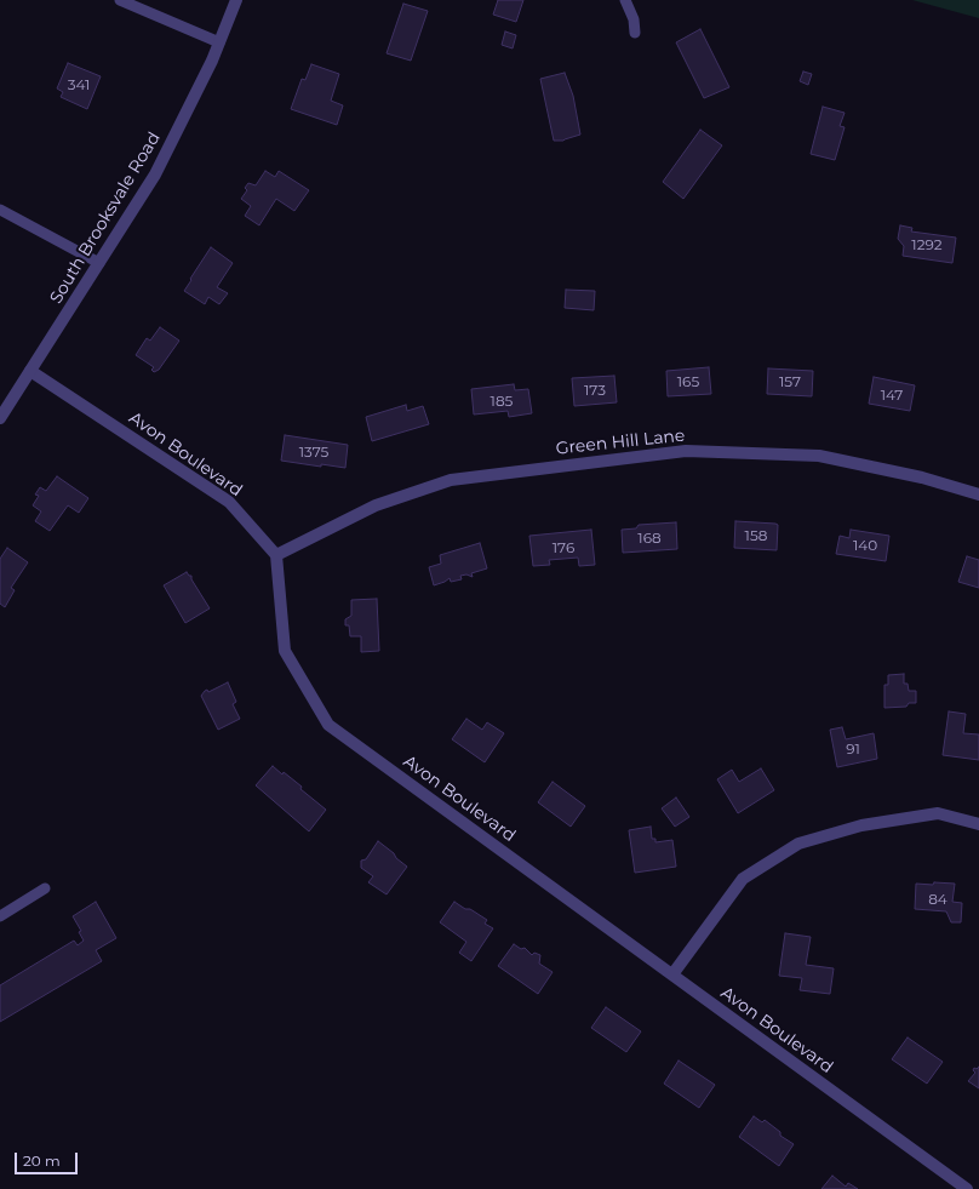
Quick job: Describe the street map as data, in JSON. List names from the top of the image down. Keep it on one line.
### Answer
{"streets":{"street":["South Brooksvale Road","Green Hill Lane","Avon Boulevard"]},"crossings":[["South Brooksvale Road","Avon Boulevard"],["Green Hill Lane","Avon Boulevard"]],"house_numbers":["341","1292","165","157","173","147","185","1375","158","168","140","176","91","84"],"scale_bar":"20 m"}
